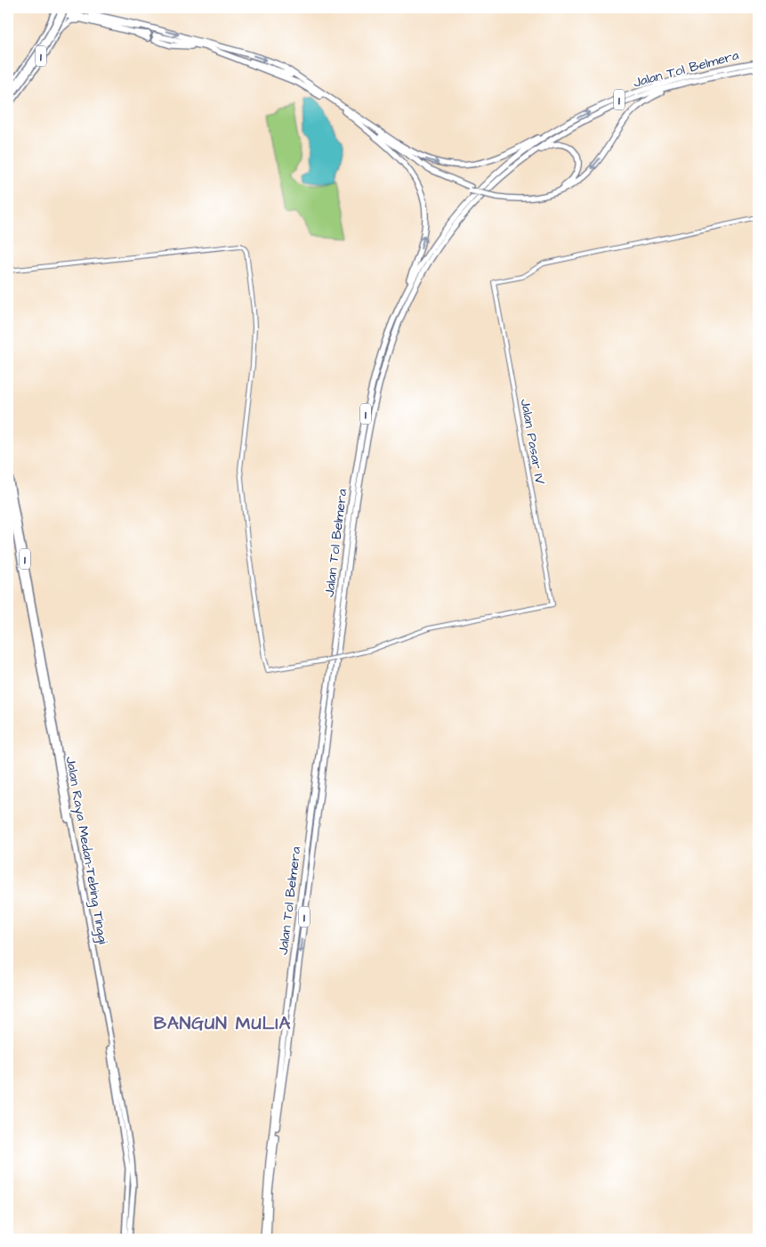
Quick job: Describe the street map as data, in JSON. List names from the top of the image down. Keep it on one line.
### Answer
{"streets":{"highway":["1","Jalan Tol Belmera","Jalan Raya Medan-Tebing Tinggi"],"street":["Jalan Pasar IV"]},"districts":["BANGUN MULIA"]}
